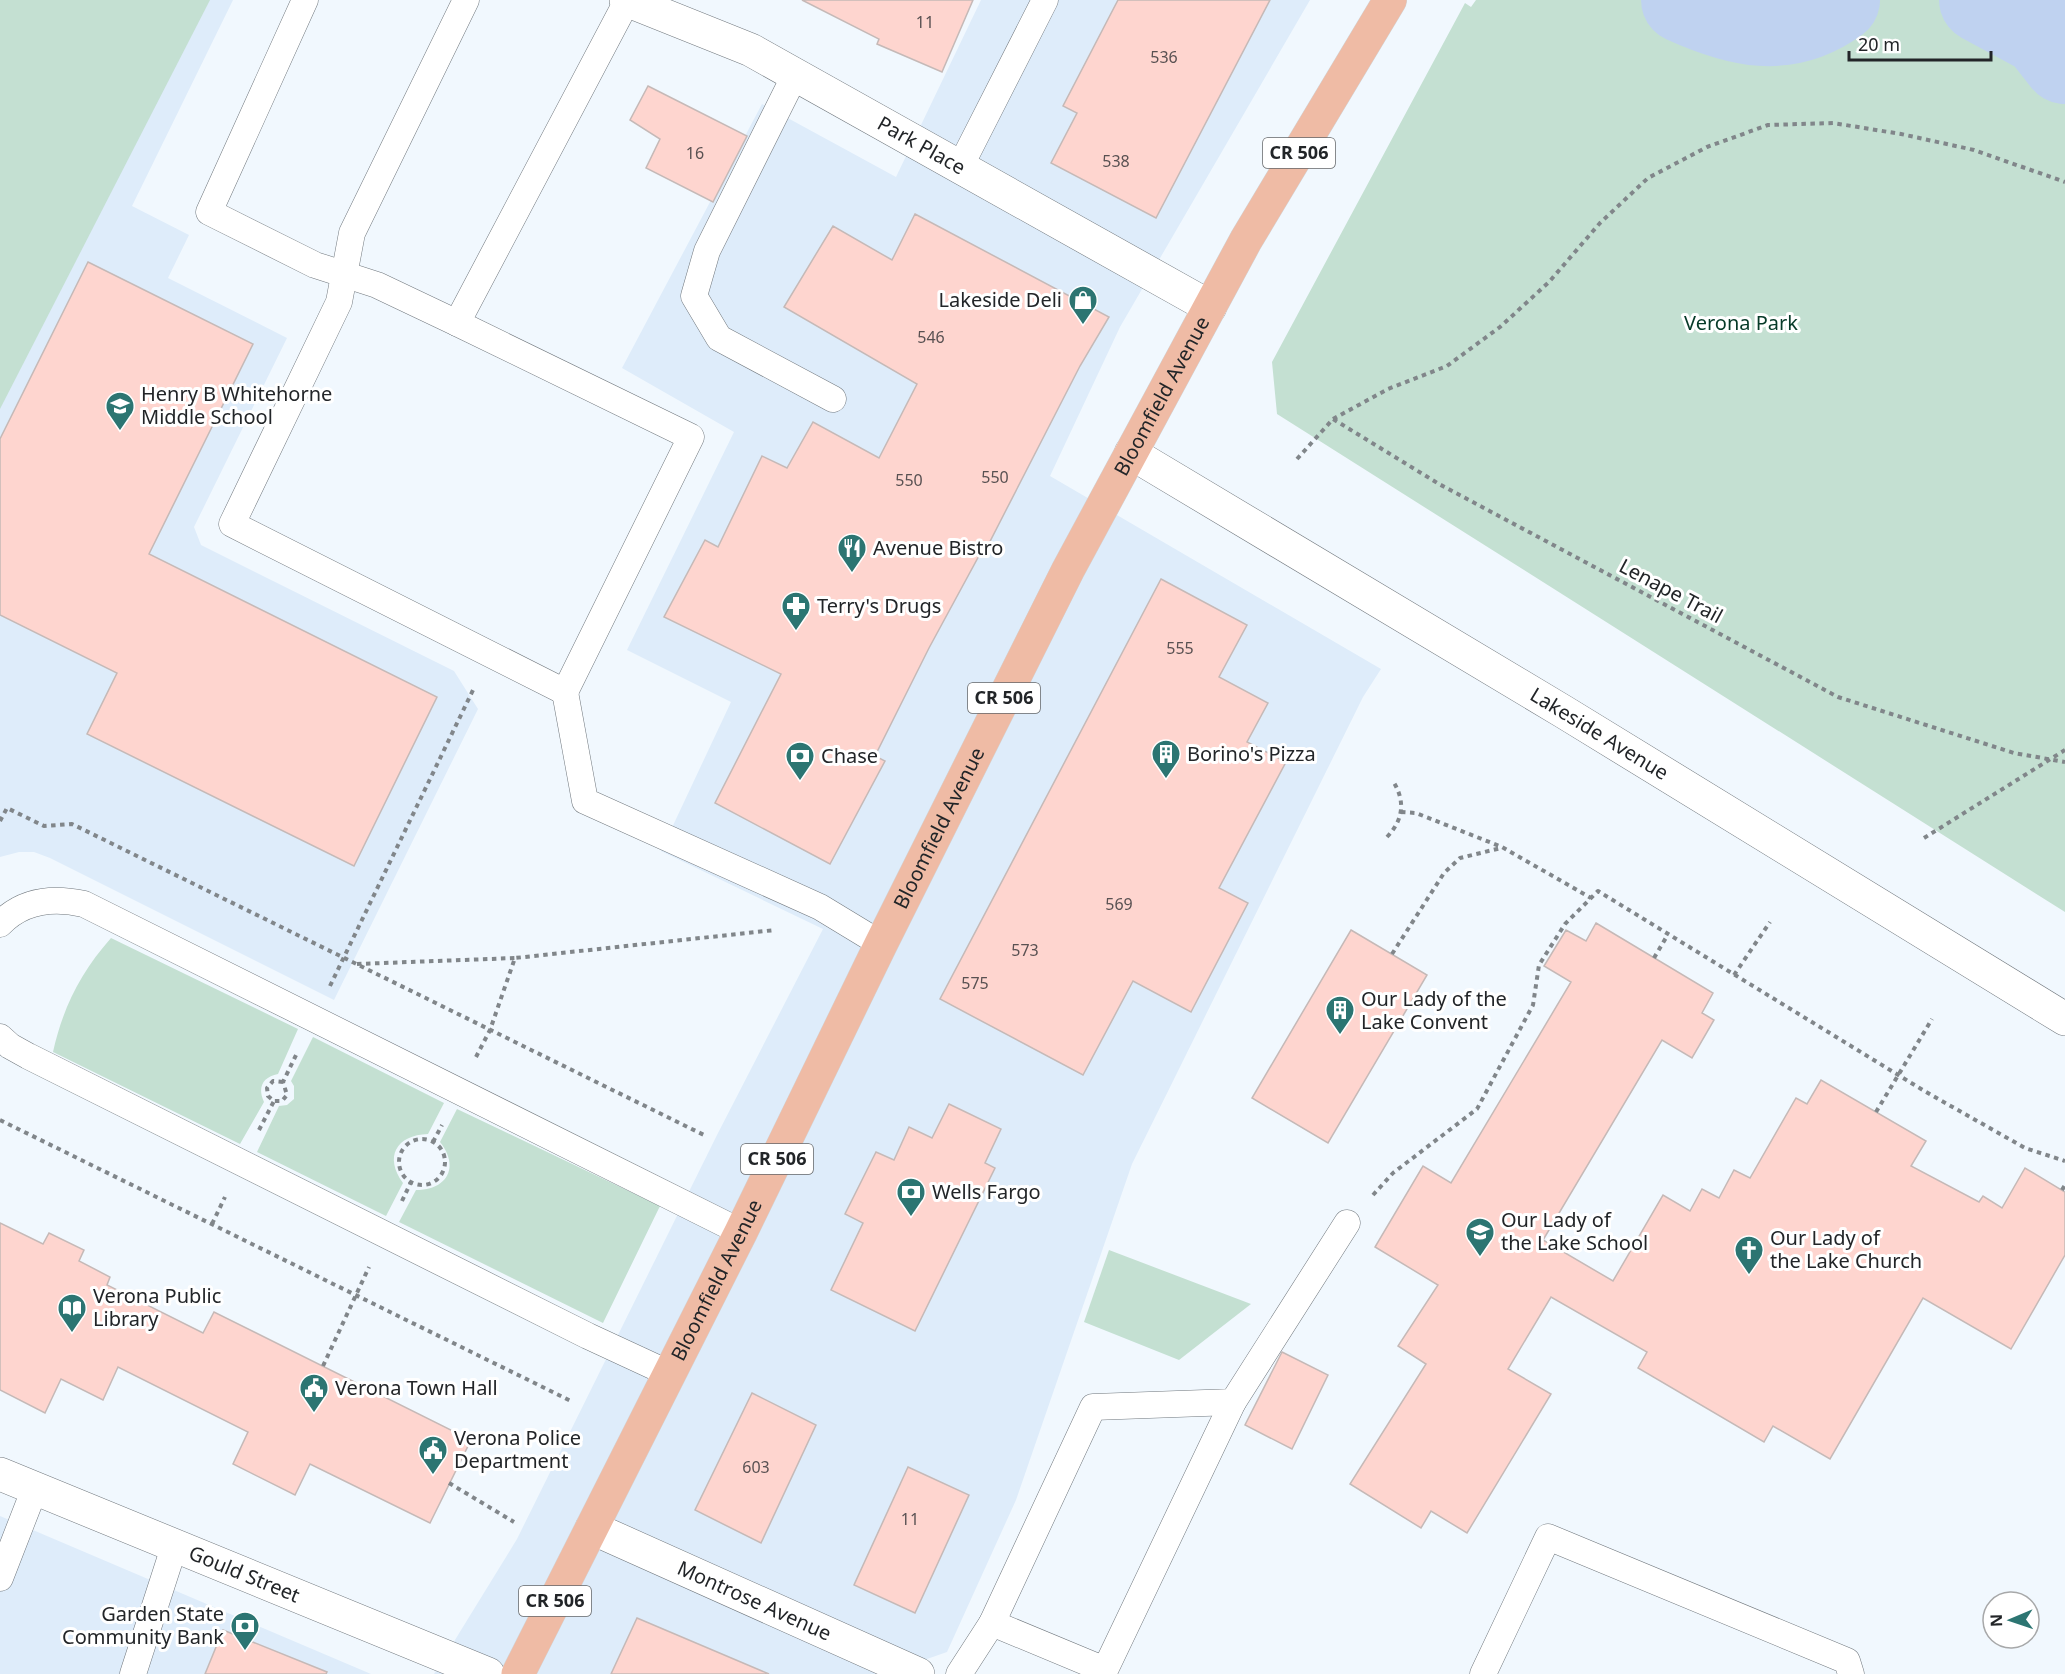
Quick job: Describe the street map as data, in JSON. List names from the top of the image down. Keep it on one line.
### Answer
{"streets":{"main road":["CR 506","Bloomfield Avenue"],"street":["Park Place","Lakeside Avenue","Gould Street","Montrose Avenue"],"path":["Lenape Trail"]},"crossings":[["Park Place","Bloomfield Avenue"],["Bloomfield Avenue","Lakeside Avenue"],["Bloomfield Avenue","Montrose Avenue"]],"parks":["Verona Park"],"places":{"shop":["Lakeside Deli"],"school or university":["Henry B Whitehorne Middle School","Our Lady of the Lake School"],"restaurant":["Avenue Bistro"],"pharmacy":["Terry's Drugs"],"building":["Borino's Pizza","Our Lady of the Lake Convent"],"bank":["Chase","Wells Fargo","Garden State Community Bank"],"church":["Our Lady of the Lake Church"],"library":["Verona Public Library"],"public building":["Verona Town Hall","Verona Police Department"]},"house_numbers":["11","536","16","538","546","550","550","555","569","573","575","603","11"],"scale_bar":"20 m","north":"left"}
